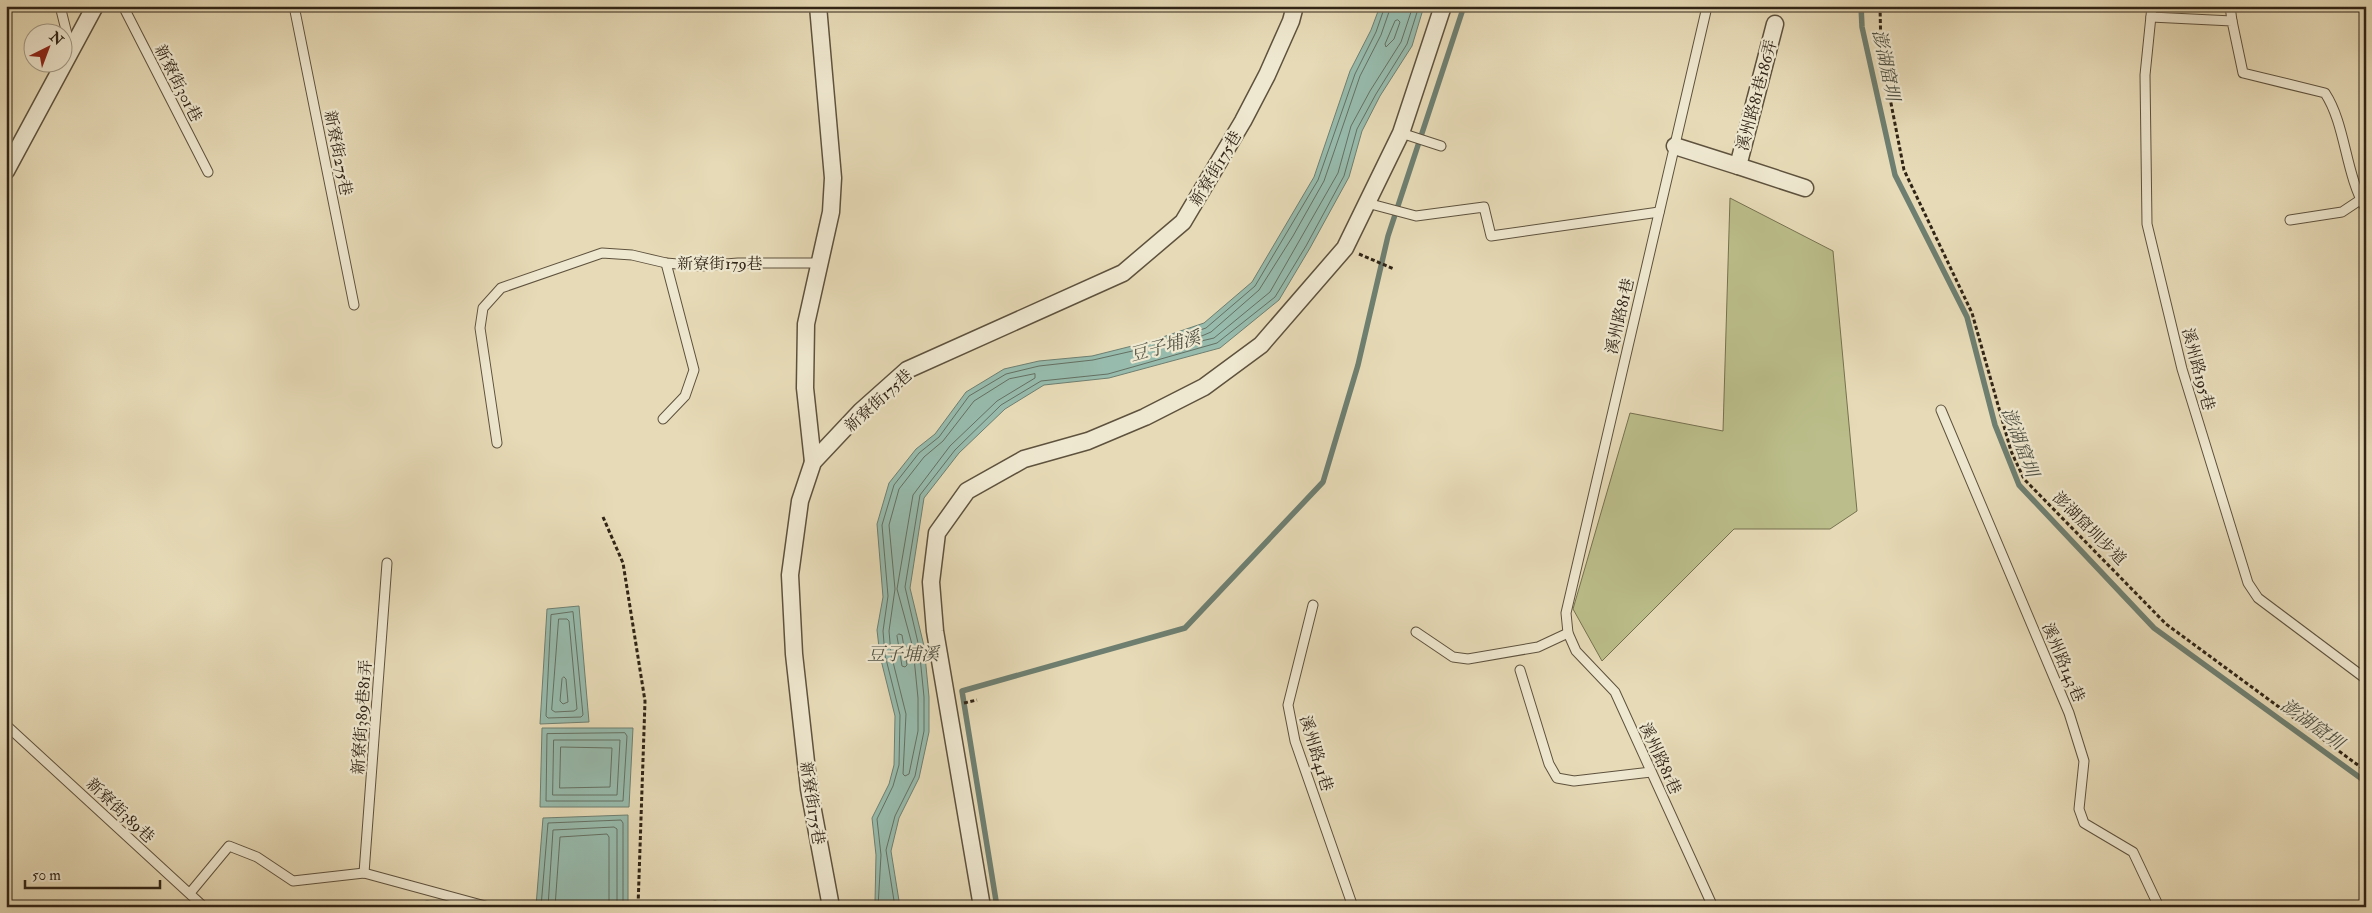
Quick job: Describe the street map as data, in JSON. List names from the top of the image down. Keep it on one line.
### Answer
{"streets":{"street":["溪州路81巷186弄","新寮街175巷"],"lane":["新寮街301巷","新寮街275巷","新寮街179巷","溪州路81巷","溪州路195巷","溪州路143巷","新寮街389巷81弄","溪州路41巷","新寮街389巷"],"path":["澎湖窟圳步道"]},"crossings":[["溪州路81巷186弄","溪州路81巷"]],"water":["澎湖窟圳","豆子埔溪"],"scale_bar":"50 m","north":"top right"}
